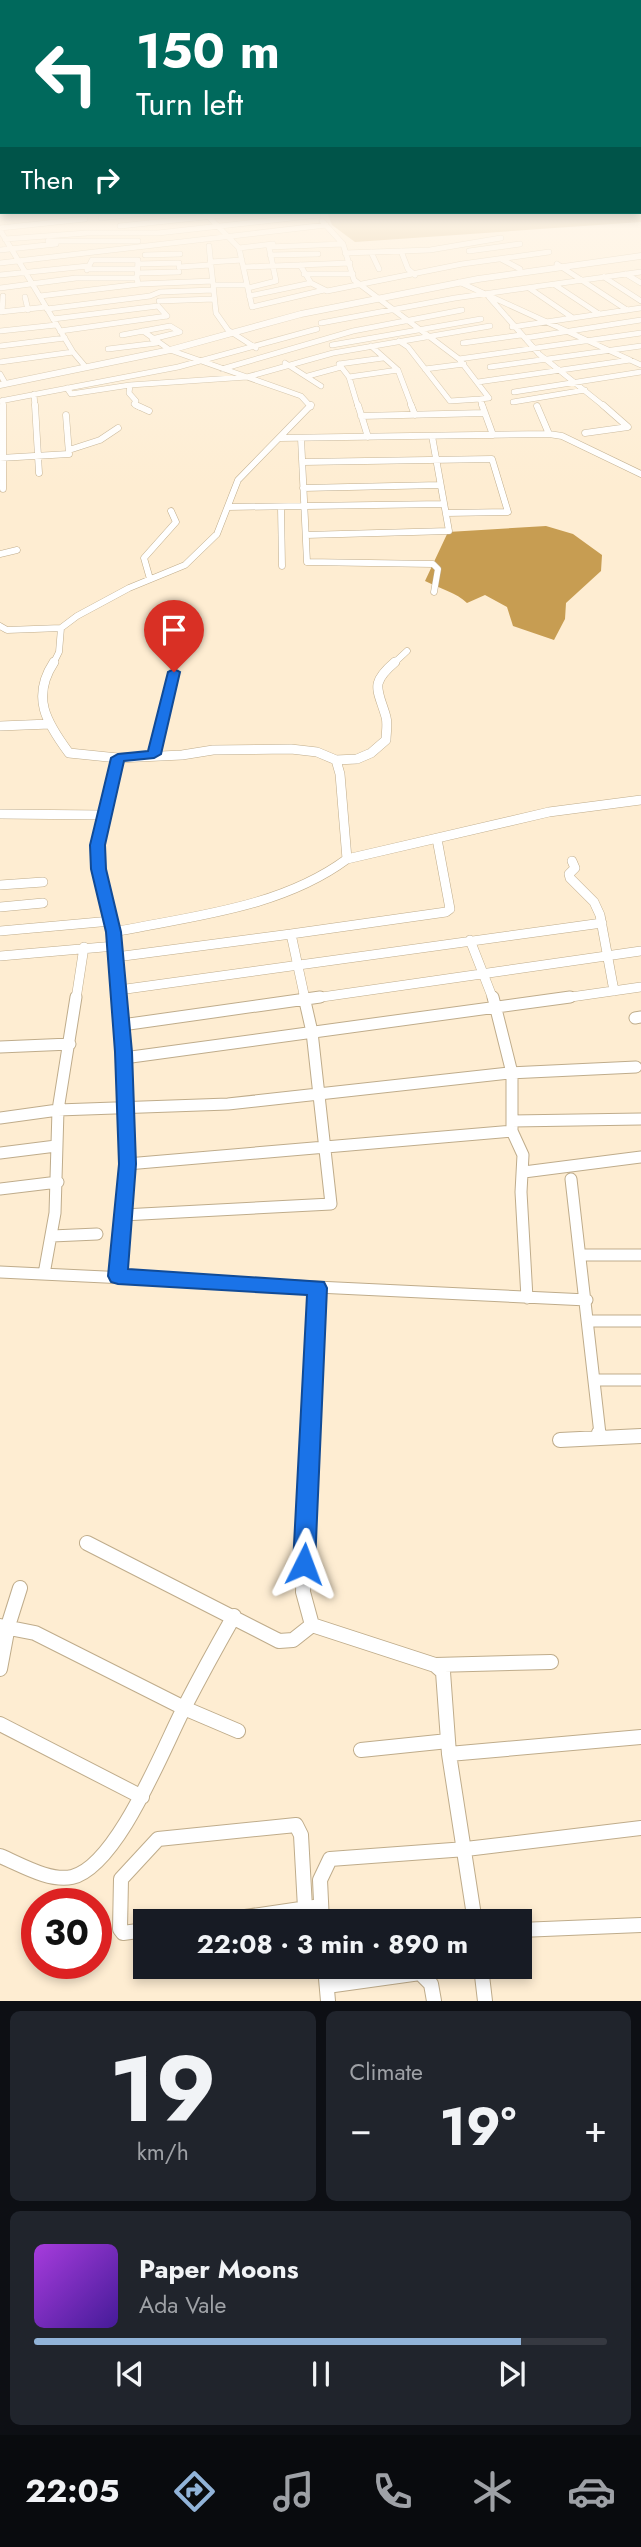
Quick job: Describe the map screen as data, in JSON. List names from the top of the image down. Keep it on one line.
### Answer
{"page":{"turn":["150 m","Turn left"],"then":"Then","limit":"30","trip":"22:08 · 3 min · 890 m","tile":[["19","km/h"],"Climate"],"heat":["−","19°","+"],"song":["Paper Moons","Ada Vale"],"tabs":"22:05"}}
